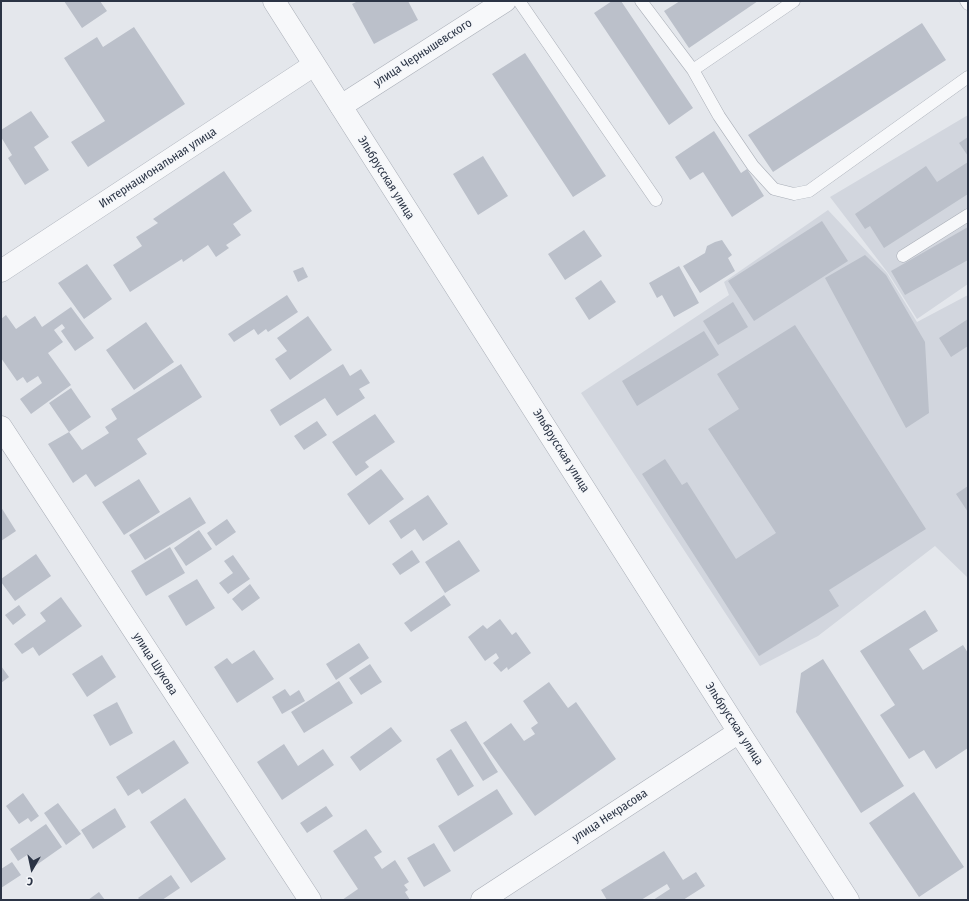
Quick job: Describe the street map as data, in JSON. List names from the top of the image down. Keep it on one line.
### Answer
{"streets":{"street":["улица Чернышевского","Интернациональная улица","Эльбрусская улица","улица Шукова","улица Некрасова"]},"crossings":[["улица Чернышевского","Эльбрусская улица"],["Интернациональная улица","Эльбрусская улица"],["Эльбрусская улица","улица Некрасова"]],"north":"bottom"}
